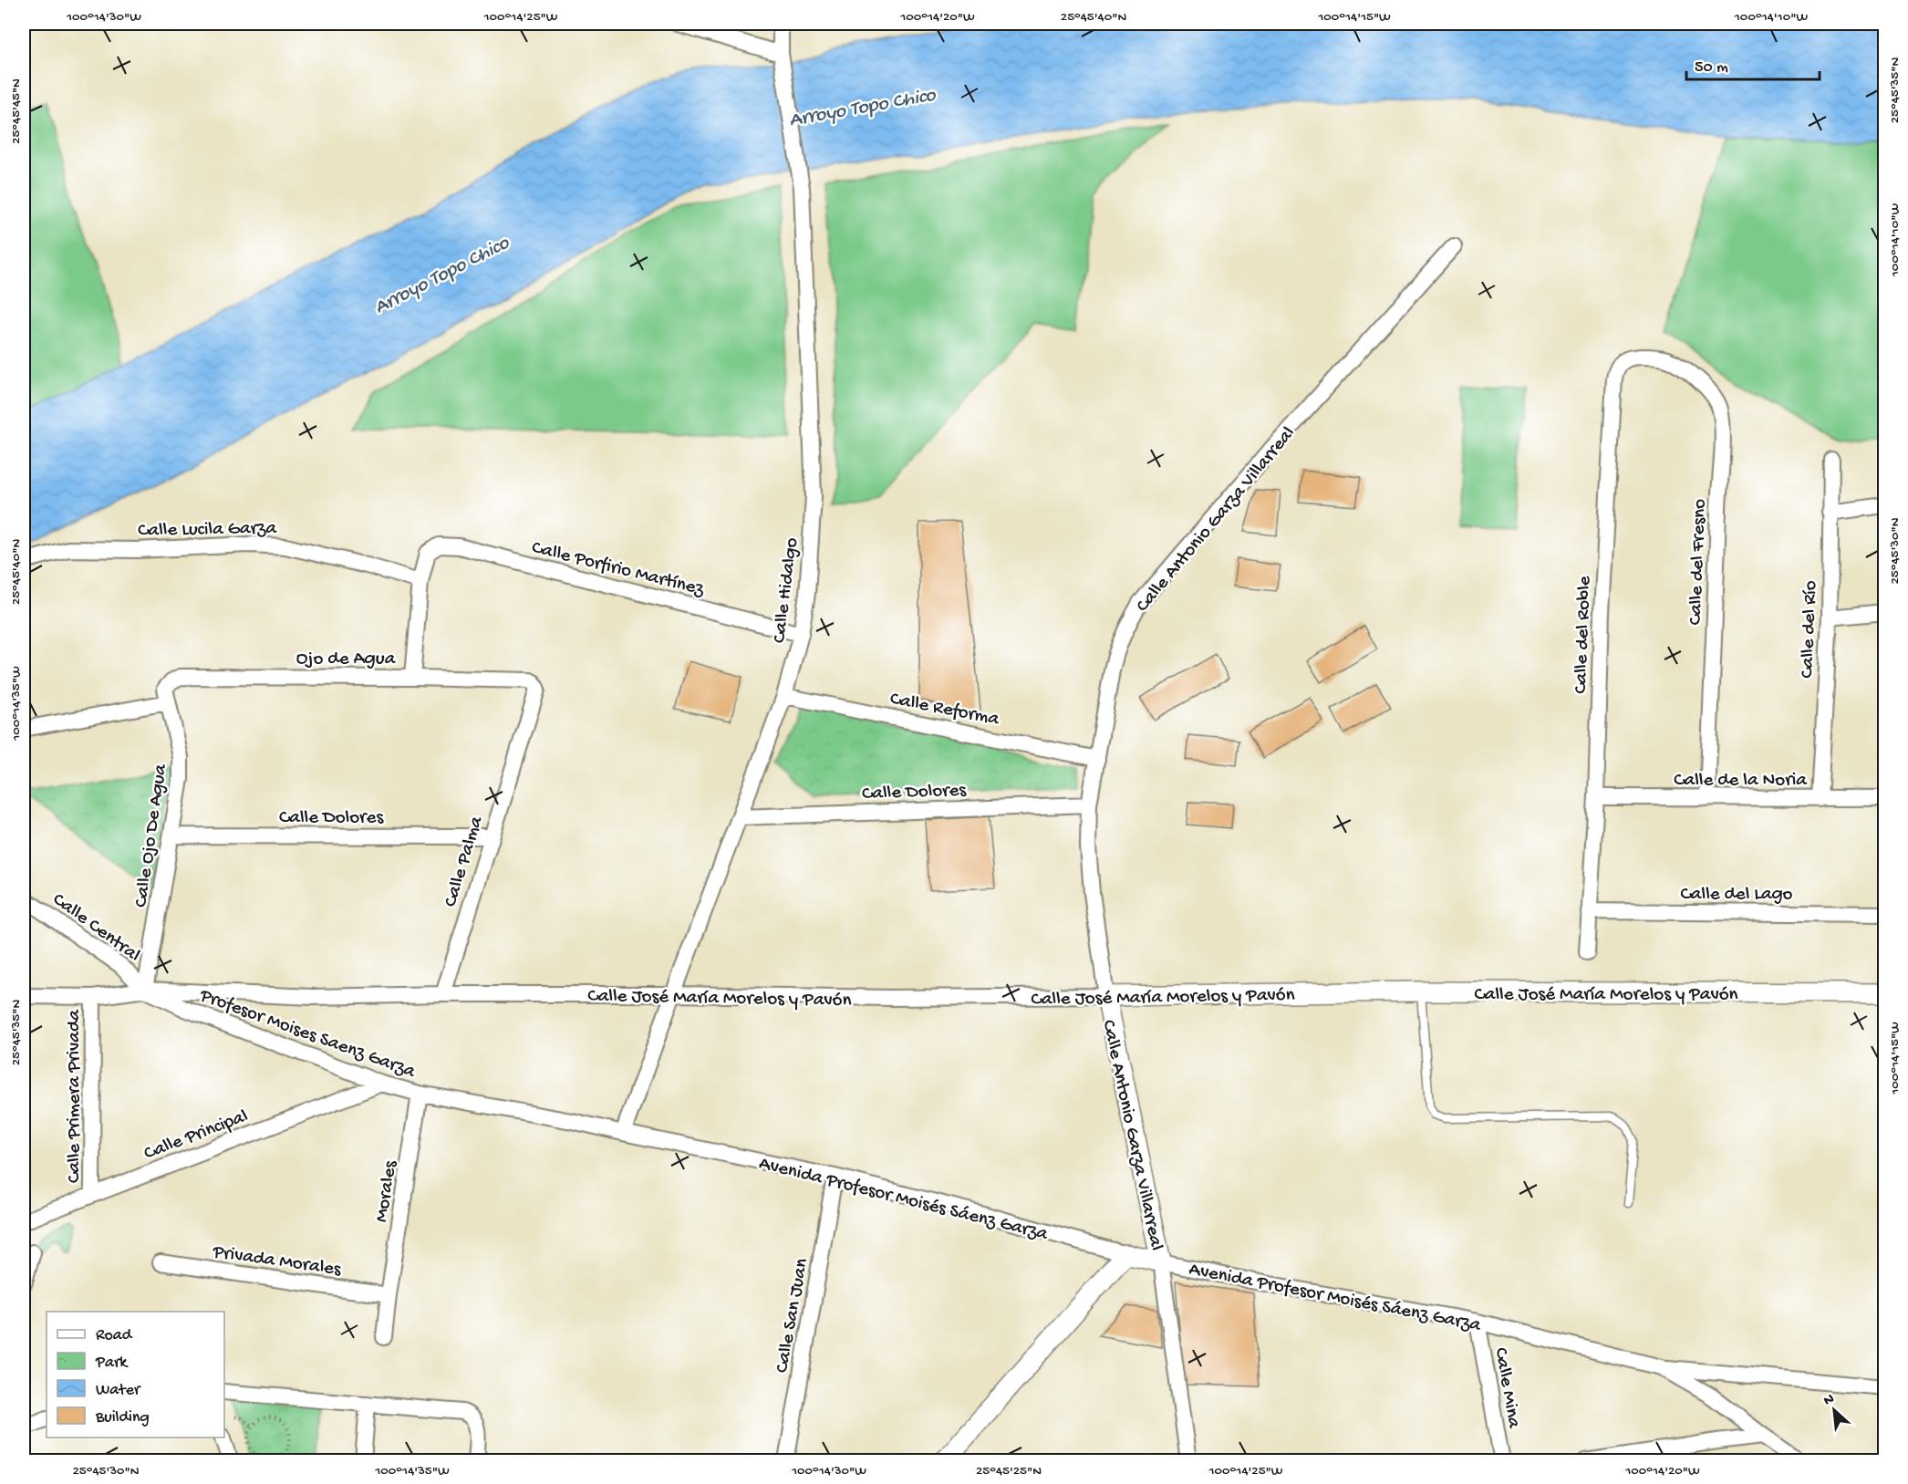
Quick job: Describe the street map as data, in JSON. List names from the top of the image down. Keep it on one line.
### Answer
{"streets":{"street":["Calle Antonio Garza Villarreal","Calle Lucila Garza","Calle del Fresno","Calle Porfirio Martínez","Calle Hidalgo","Calle del Río","Calle del Roble","Ojo de Agua","Calle Reforma","Calle de la Noria","Calle Dolores","Calle Ojo De Agua","Calle Palma","Calle del Lago","Calle Central","Calle José María Morelos y Pavón","Profesor Moises Saenz Garza","Calle Primera Privada","Calle Principal","Morales","Avenida Profesor Moisés Sáenz Garza","Privada Morales","Calle San Juan","Calle Mina"]},"crossings":[["Calle Antonio Garza Villarreal","Calle Reforma"],["Calle Antonio Garza Villarreal","Calle Dolores"],["Calle Antonio Garza Villarreal","Calle José María Morelos y Pavón"],["Calle Antonio Garza Villarreal","Avenida Profesor Moisés Sáenz Garza"],["Calle Lucila Garza","Calle Porfirio Martínez"],["Calle del Fresno","Calle del Roble"],["Calle del Fresno","Calle de la Noria"],["Calle Porfirio Martínez","Calle Hidalgo"],["Calle Hidalgo","Calle Reforma"],["Calle Hidalgo","Calle Dolores"],["Calle Hidalgo","Calle José María Morelos y Pavón"],["Calle Hidalgo","Profesor Moises Saenz Garza"],["Calle Hidalgo","Avenida Profesor Moisés Sáenz Garza"],["Calle del Río","Calle de la Noria"],["Calle del Roble","Calle de la Noria"],["Calle del Roble","Calle del Lago"],["Ojo de Agua","Calle Ojo De Agua"],["Ojo de Agua","Calle Palma"],["Calle Dolores","Calle Ojo De Agua"],["Calle Dolores","Calle Palma"],["Calle Ojo De Agua","Calle Central"],["Calle Ojo De Agua","Calle José María Morelos y Pavón"],["Calle Ojo De Agua","Profesor Moises Saenz Garza"],["Calle Palma","Calle José María Morelos y Pavón"],["Calle Central","Calle José María Morelos y Pavón"],["Calle Central","Profesor Moises Saenz Garza"],["Calle José María Morelos y Pavón","Profesor Moises Saenz Garza"],["Calle José María Morelos y Pavón","Calle Primera Privada"],["Profesor Moises Saenz Garza","Calle Principal"],["Profesor Moises Saenz Garza","Morales"],["Profesor Moises Saenz Garza","Avenida Profesor Moisés Sáenz Garza"],["Calle Primera Privada","Calle Principal"],["Morales","Privada Morales"],["Avenida Profesor Moisés Sáenz Garza","Calle San Juan"],["Avenida Profesor Moisés Sáenz Garza","Calle Mina"]],"water":["Arroyo Topo Chico"],"legend":["Road","Park","Water","Building"],"scale_bar":"50 m","north":"top left","coordinates":["100°14'30\"W","100°14'25\"W","100°14'20\"W","25°45'40\"N","100°14'15\"W","100°14'10\"W","25°45'35\"N","25°45'45\"N","25°45'30\"N","100°14'35\"W","25°45'25\"N"]}
